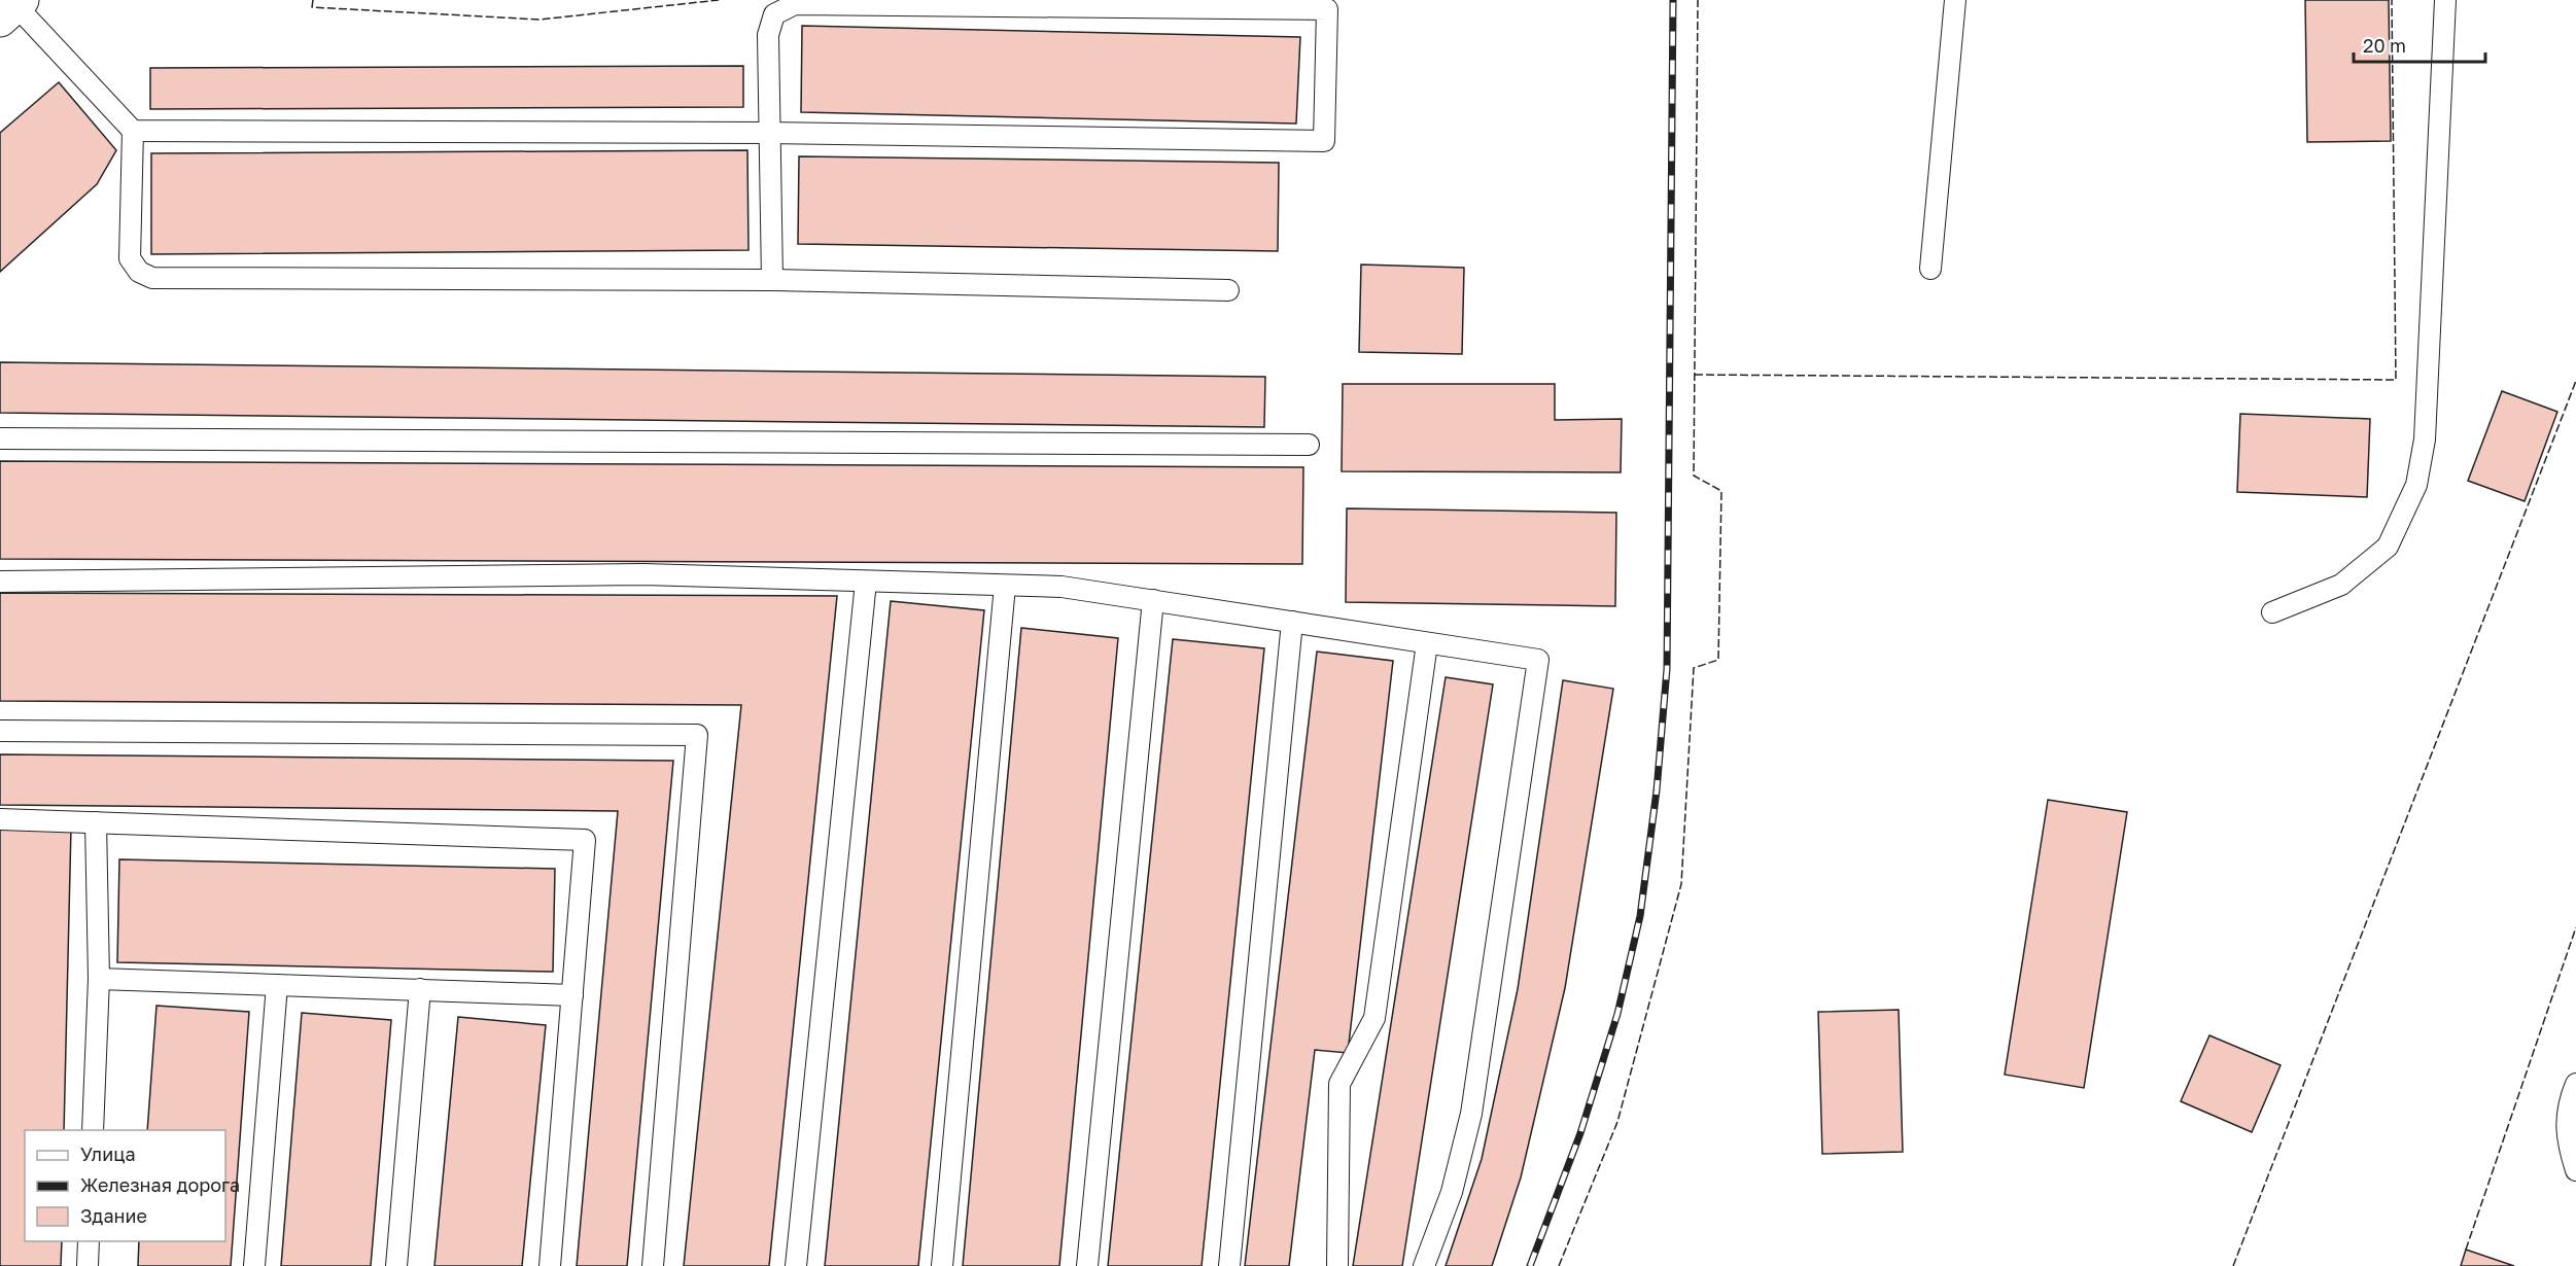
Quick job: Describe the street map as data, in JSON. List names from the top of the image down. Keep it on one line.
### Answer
{"legend":["Улица","Железная дорога","Здание"],"scale_bar":"20 m"}
